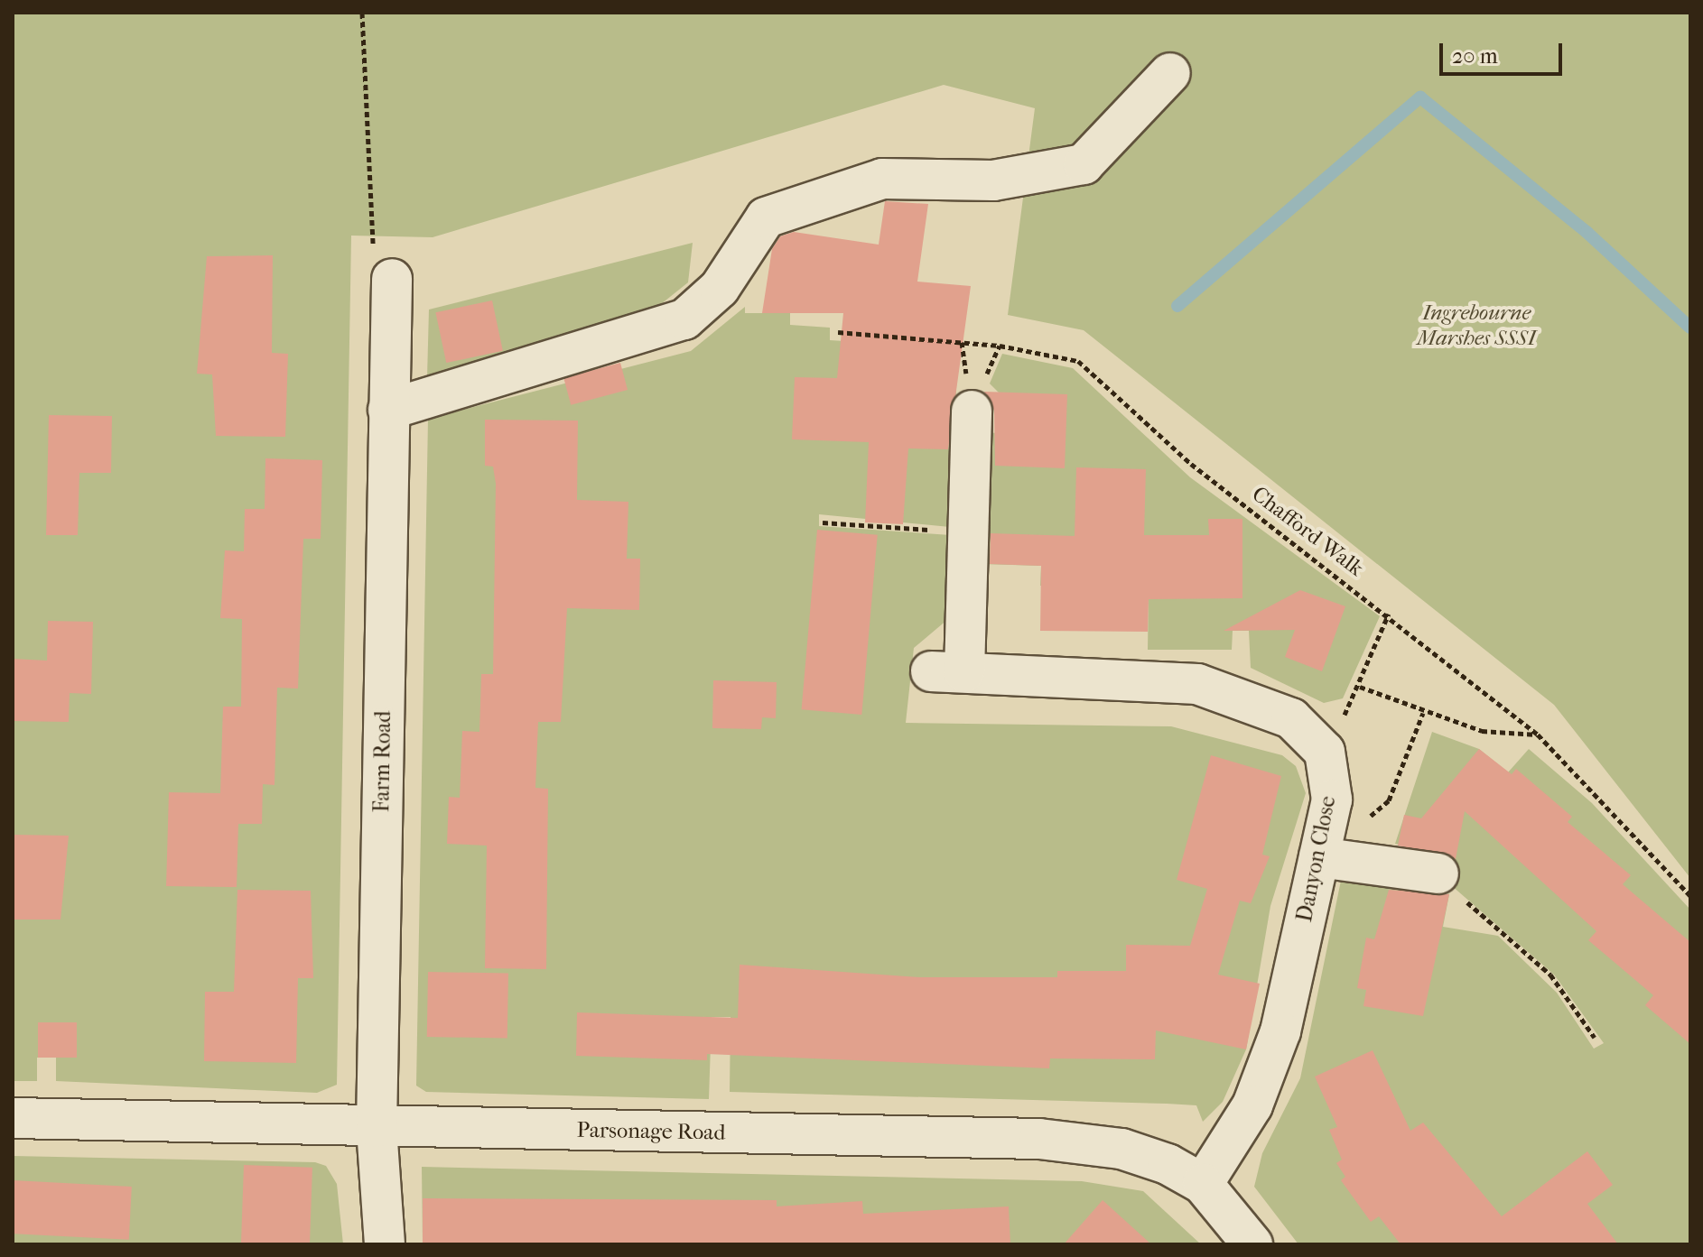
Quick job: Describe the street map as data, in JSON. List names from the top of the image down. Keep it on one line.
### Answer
{"streets":{"street":["Farm Road","Danyon Close","Parsonage Road"],"path":["Chafford Walk"]},"crossings":[["Farm Road","Parsonage Road"],["Danyon Close","Parsonage Road"]],"parks":["Ingrebourne Marshes SSSI"],"scale_bar":"20 m"}
